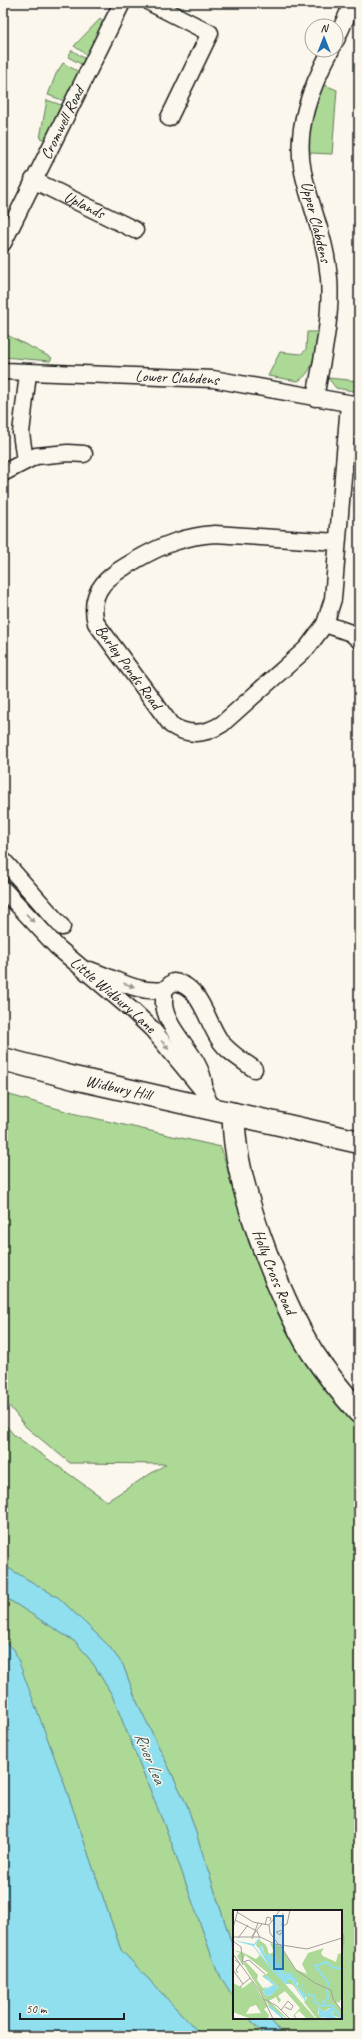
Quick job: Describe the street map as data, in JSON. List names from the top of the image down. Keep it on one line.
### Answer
{"streets":{"main road":["Widbury Hill","Holly Cross Road"],"street":["Cromwell Road","Uplands","Upper Clabdens","Lower Clabdens","Barley Ponds Road","Little Widbury Lane"]},"crossings":[["Cromwell Road","Uplands"],["Upper Clabdens","Lower Clabdens"],["Lower Clabdens","Barley Ponds Road"],["Little Widbury Lane","Widbury Hill"],["Widbury Hill","Holly Cross Road"]],"water":["River Lea"],"scale_bar":"50 m","north":"top"}
